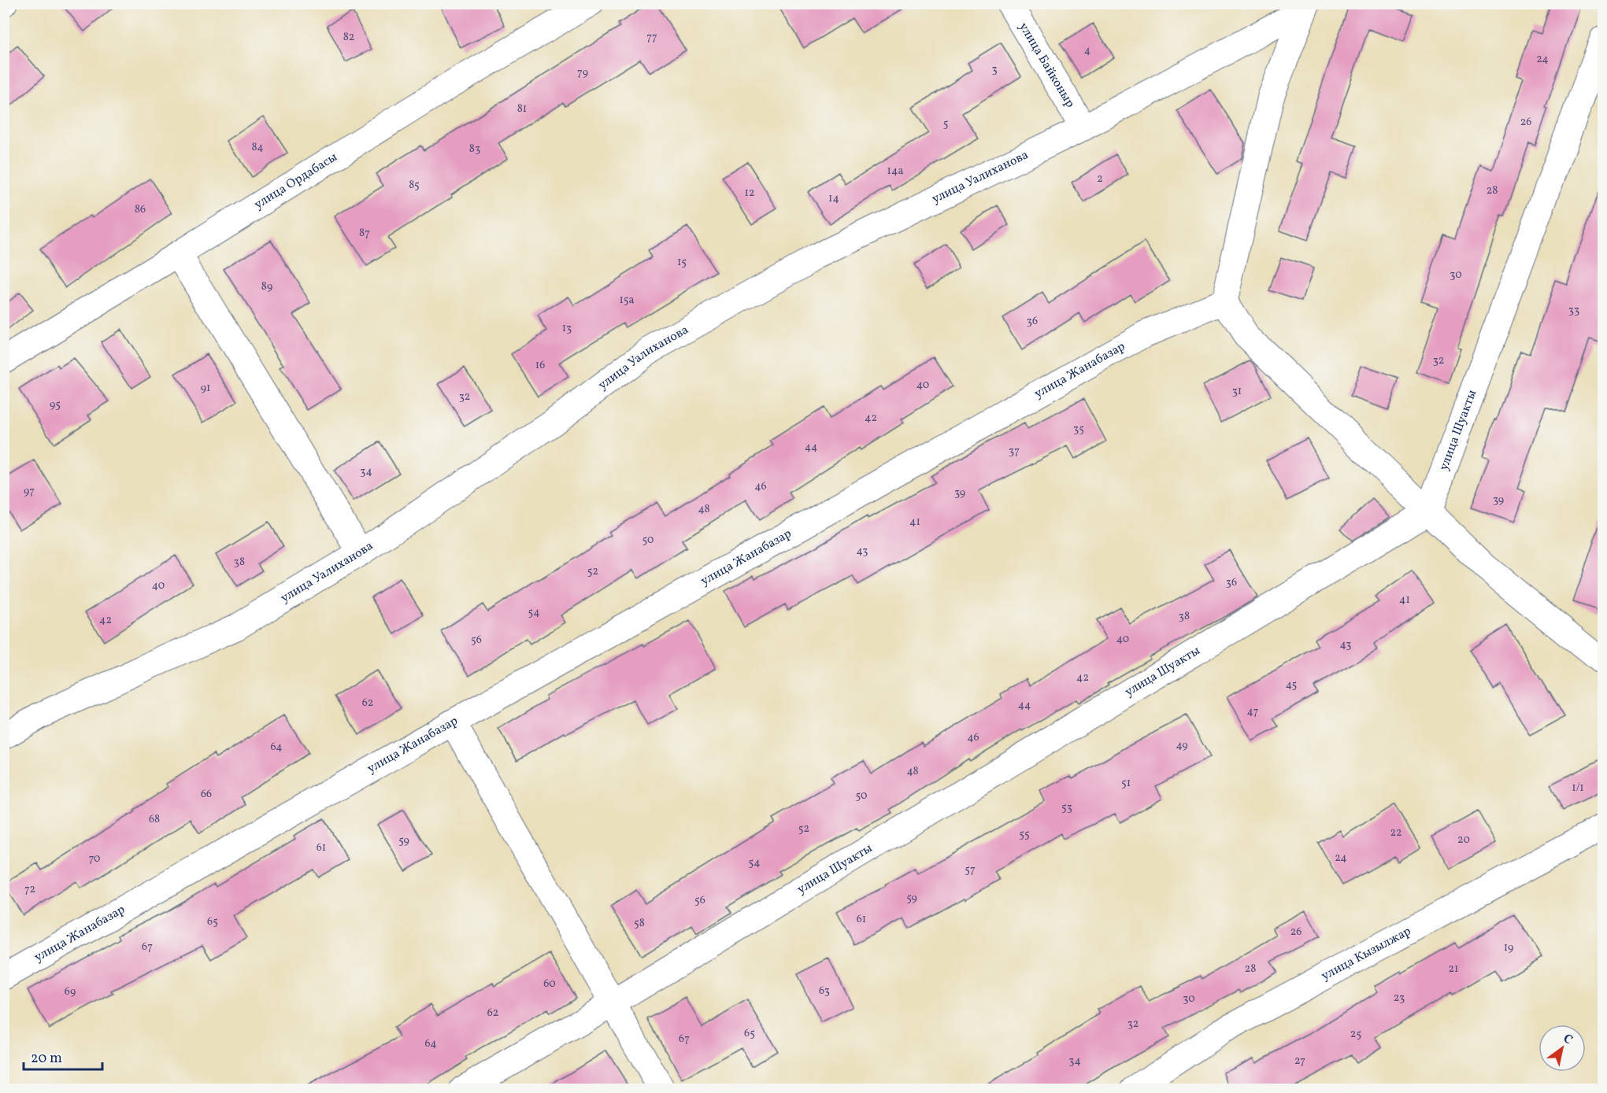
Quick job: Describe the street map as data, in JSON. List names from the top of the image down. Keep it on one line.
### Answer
{"streets":{"street":["улица Байконыр","улица Уалиханова","улица Ордабасы","улица Жанабазар","улица Шуакты","улица Кызылжар"]},"crossings":[["улица Байконыр","улица Уалиханова"]],"house_numbers":["82","77","4","24","3","79","81","26","5","84","83","14а","2","85","28","12","14","86","87","15","30","89","15а","33","36","13","32","16","40","91","31","32","95","42","35","44","37","34","46","97","39","39","48","41","50","43","38","52","36","40","41","54","38","42","40","56","43","42","45","62","44","47","46","49","64","48","51","1/1","66","50","53","68","52","22","55","20","59","61","24","70","54","57","72","59","56","61","65","58","26","67","19","28","21","60","63","69","23","30","62","32","65","25","67","64","34","27"],"scale_bar":"20 m","north":"top right"}
